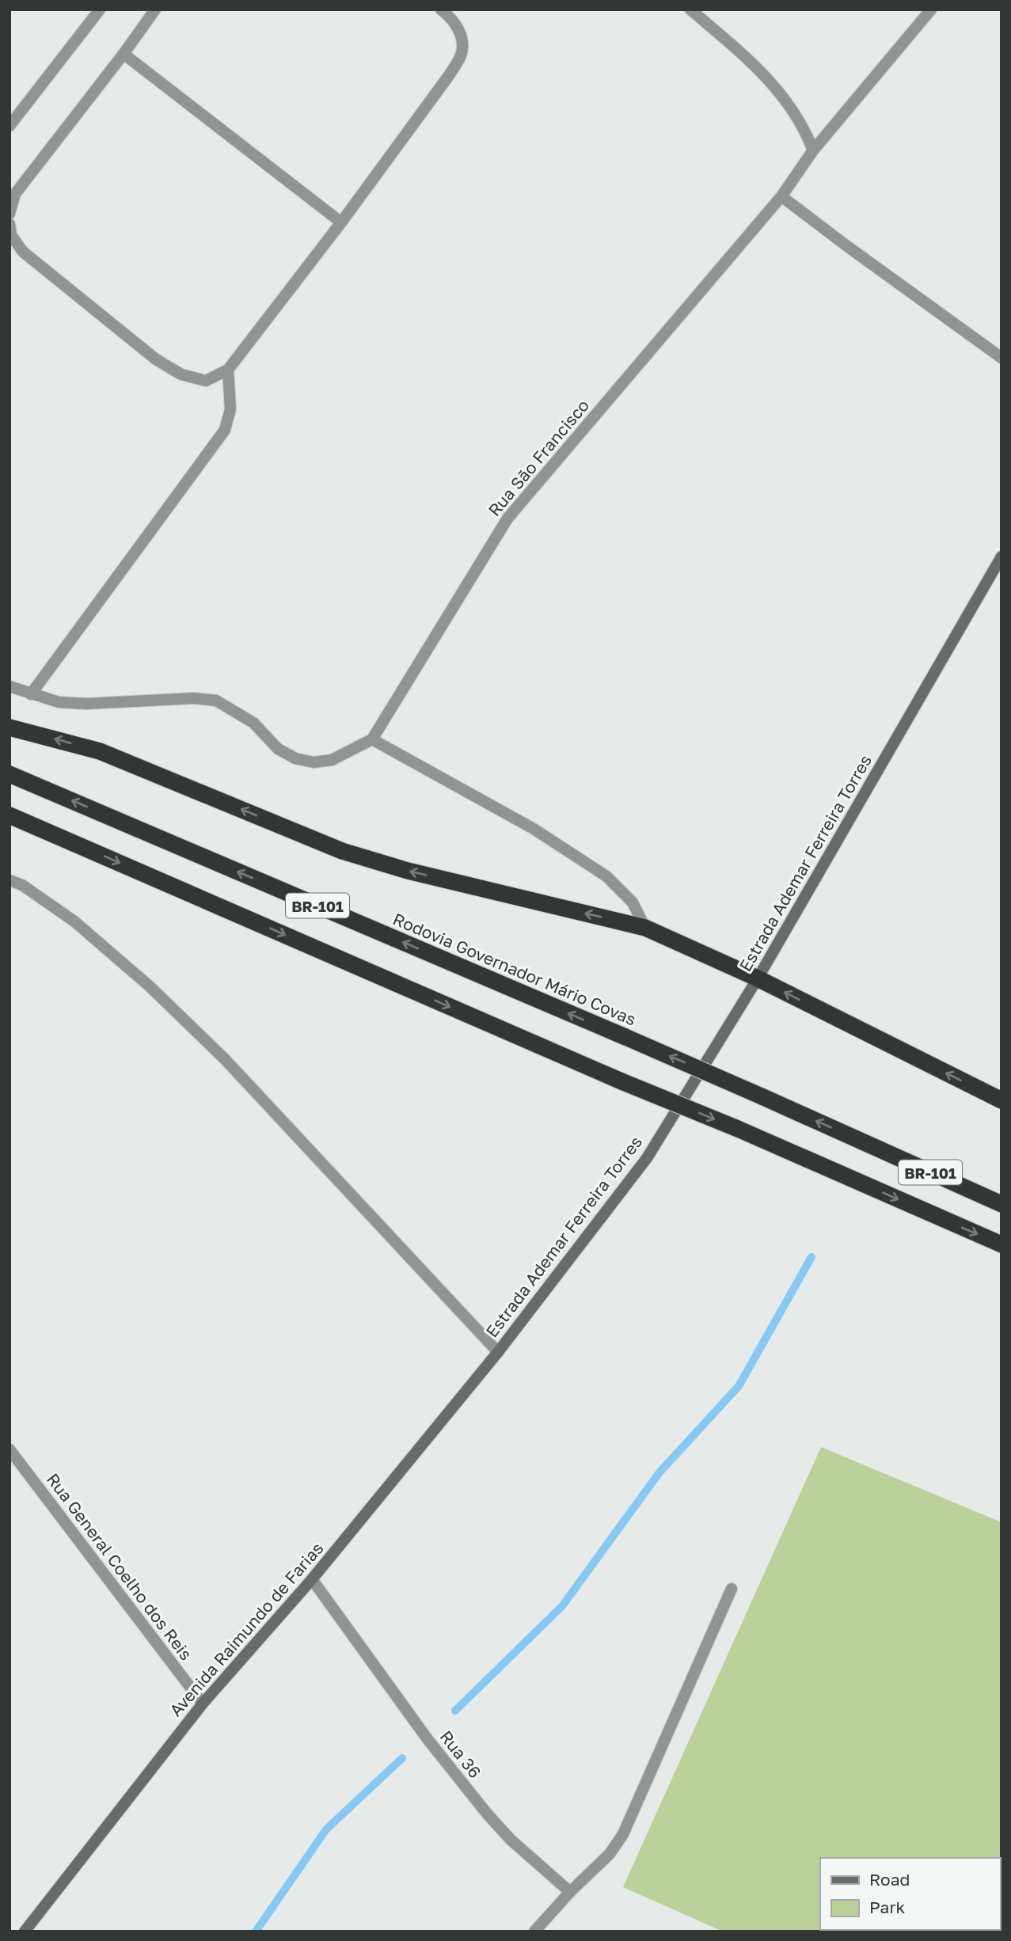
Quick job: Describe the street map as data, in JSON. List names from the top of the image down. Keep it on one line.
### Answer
{"streets":{"highway":["BR-101","Rodovia Governador Mário Covas"],"street":["Rua São Francisco","Estrada Ademar Ferreira Torres","Rua General Coelho dos Reis","Avenida Raimundo de Farias","Rua 36"]},"crossings":[["Estrada Ademar Ferreira Torres","Avenida Raimundo de Farias"],["Rua General Coelho dos Reis","Avenida Raimundo de Farias"],["Avenida Raimundo de Farias","Rua 36"]],"legend":["Road","Park"]}
